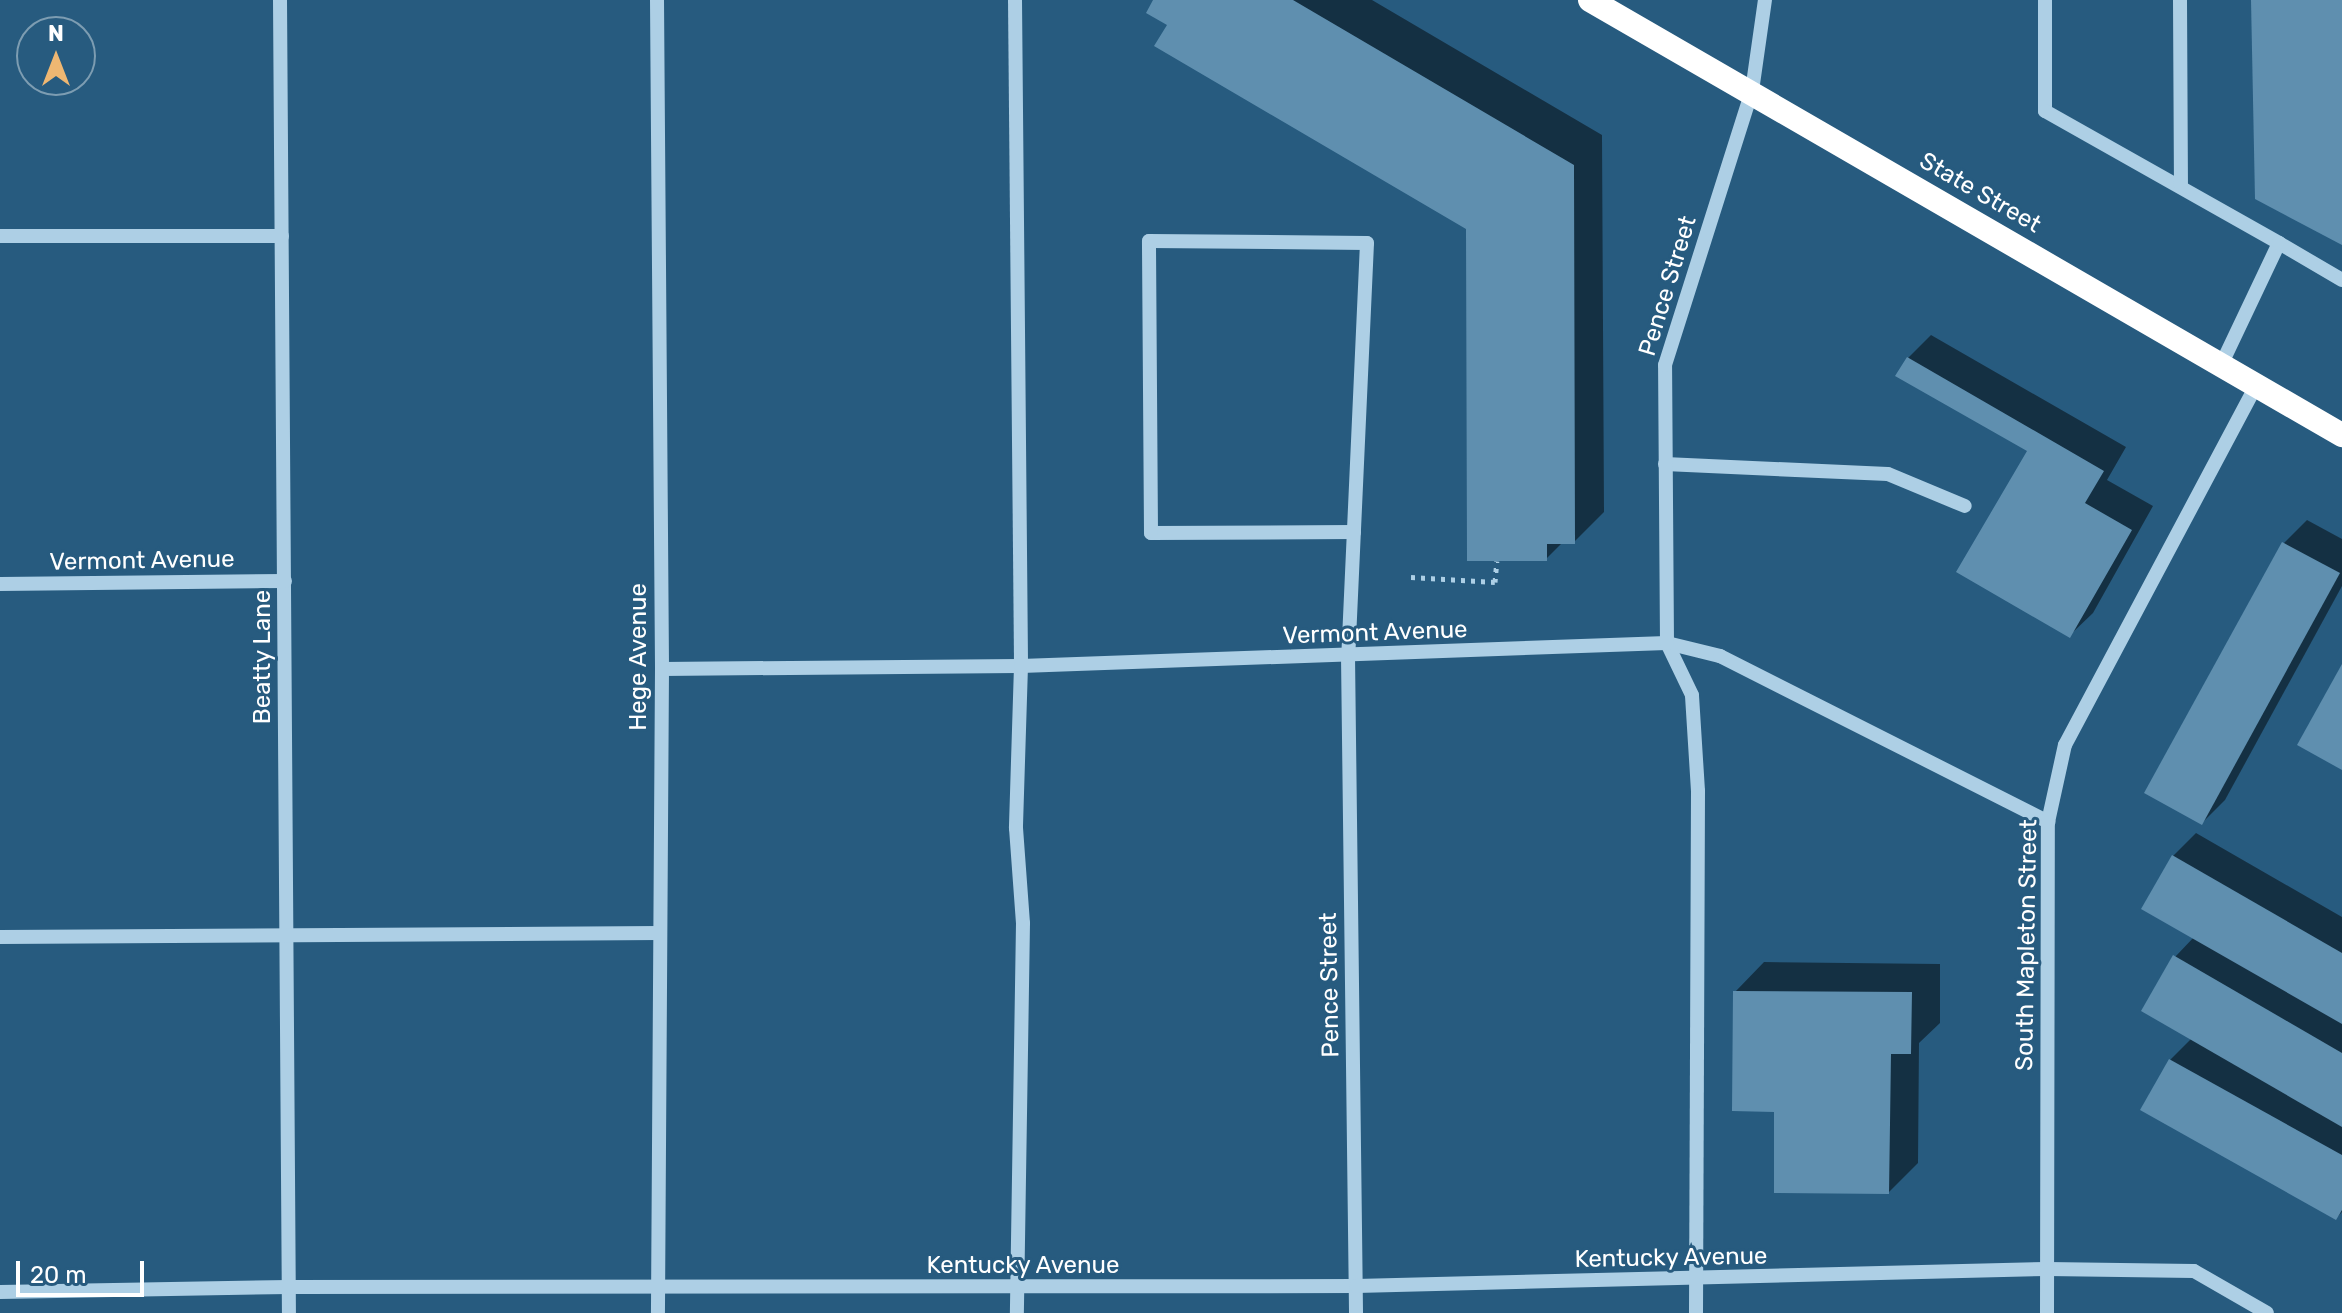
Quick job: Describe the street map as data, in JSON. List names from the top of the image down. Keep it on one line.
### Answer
{"streets":{"highway":["State Street"],"street":["Pence Street","Vermont Avenue","Beatty Lane","Hege Avenue","South Mapleton Street","Kentucky Avenue"]},"crossings":[["State Street","Pence Street"],["State Street","South Mapleton Street"],["Pence Street","Vermont Avenue"],["Pence Street","Kentucky Avenue"],["Vermont Avenue","Beatty Lane"],["Vermont Avenue","Hege Avenue"],["Vermont Avenue","South Mapleton Street"],["Beatty Lane","Kentucky Avenue"],["Hege Avenue","Kentucky Avenue"],["South Mapleton Street","Kentucky Avenue"]],"scale_bar":"20 m","north":"top"}
